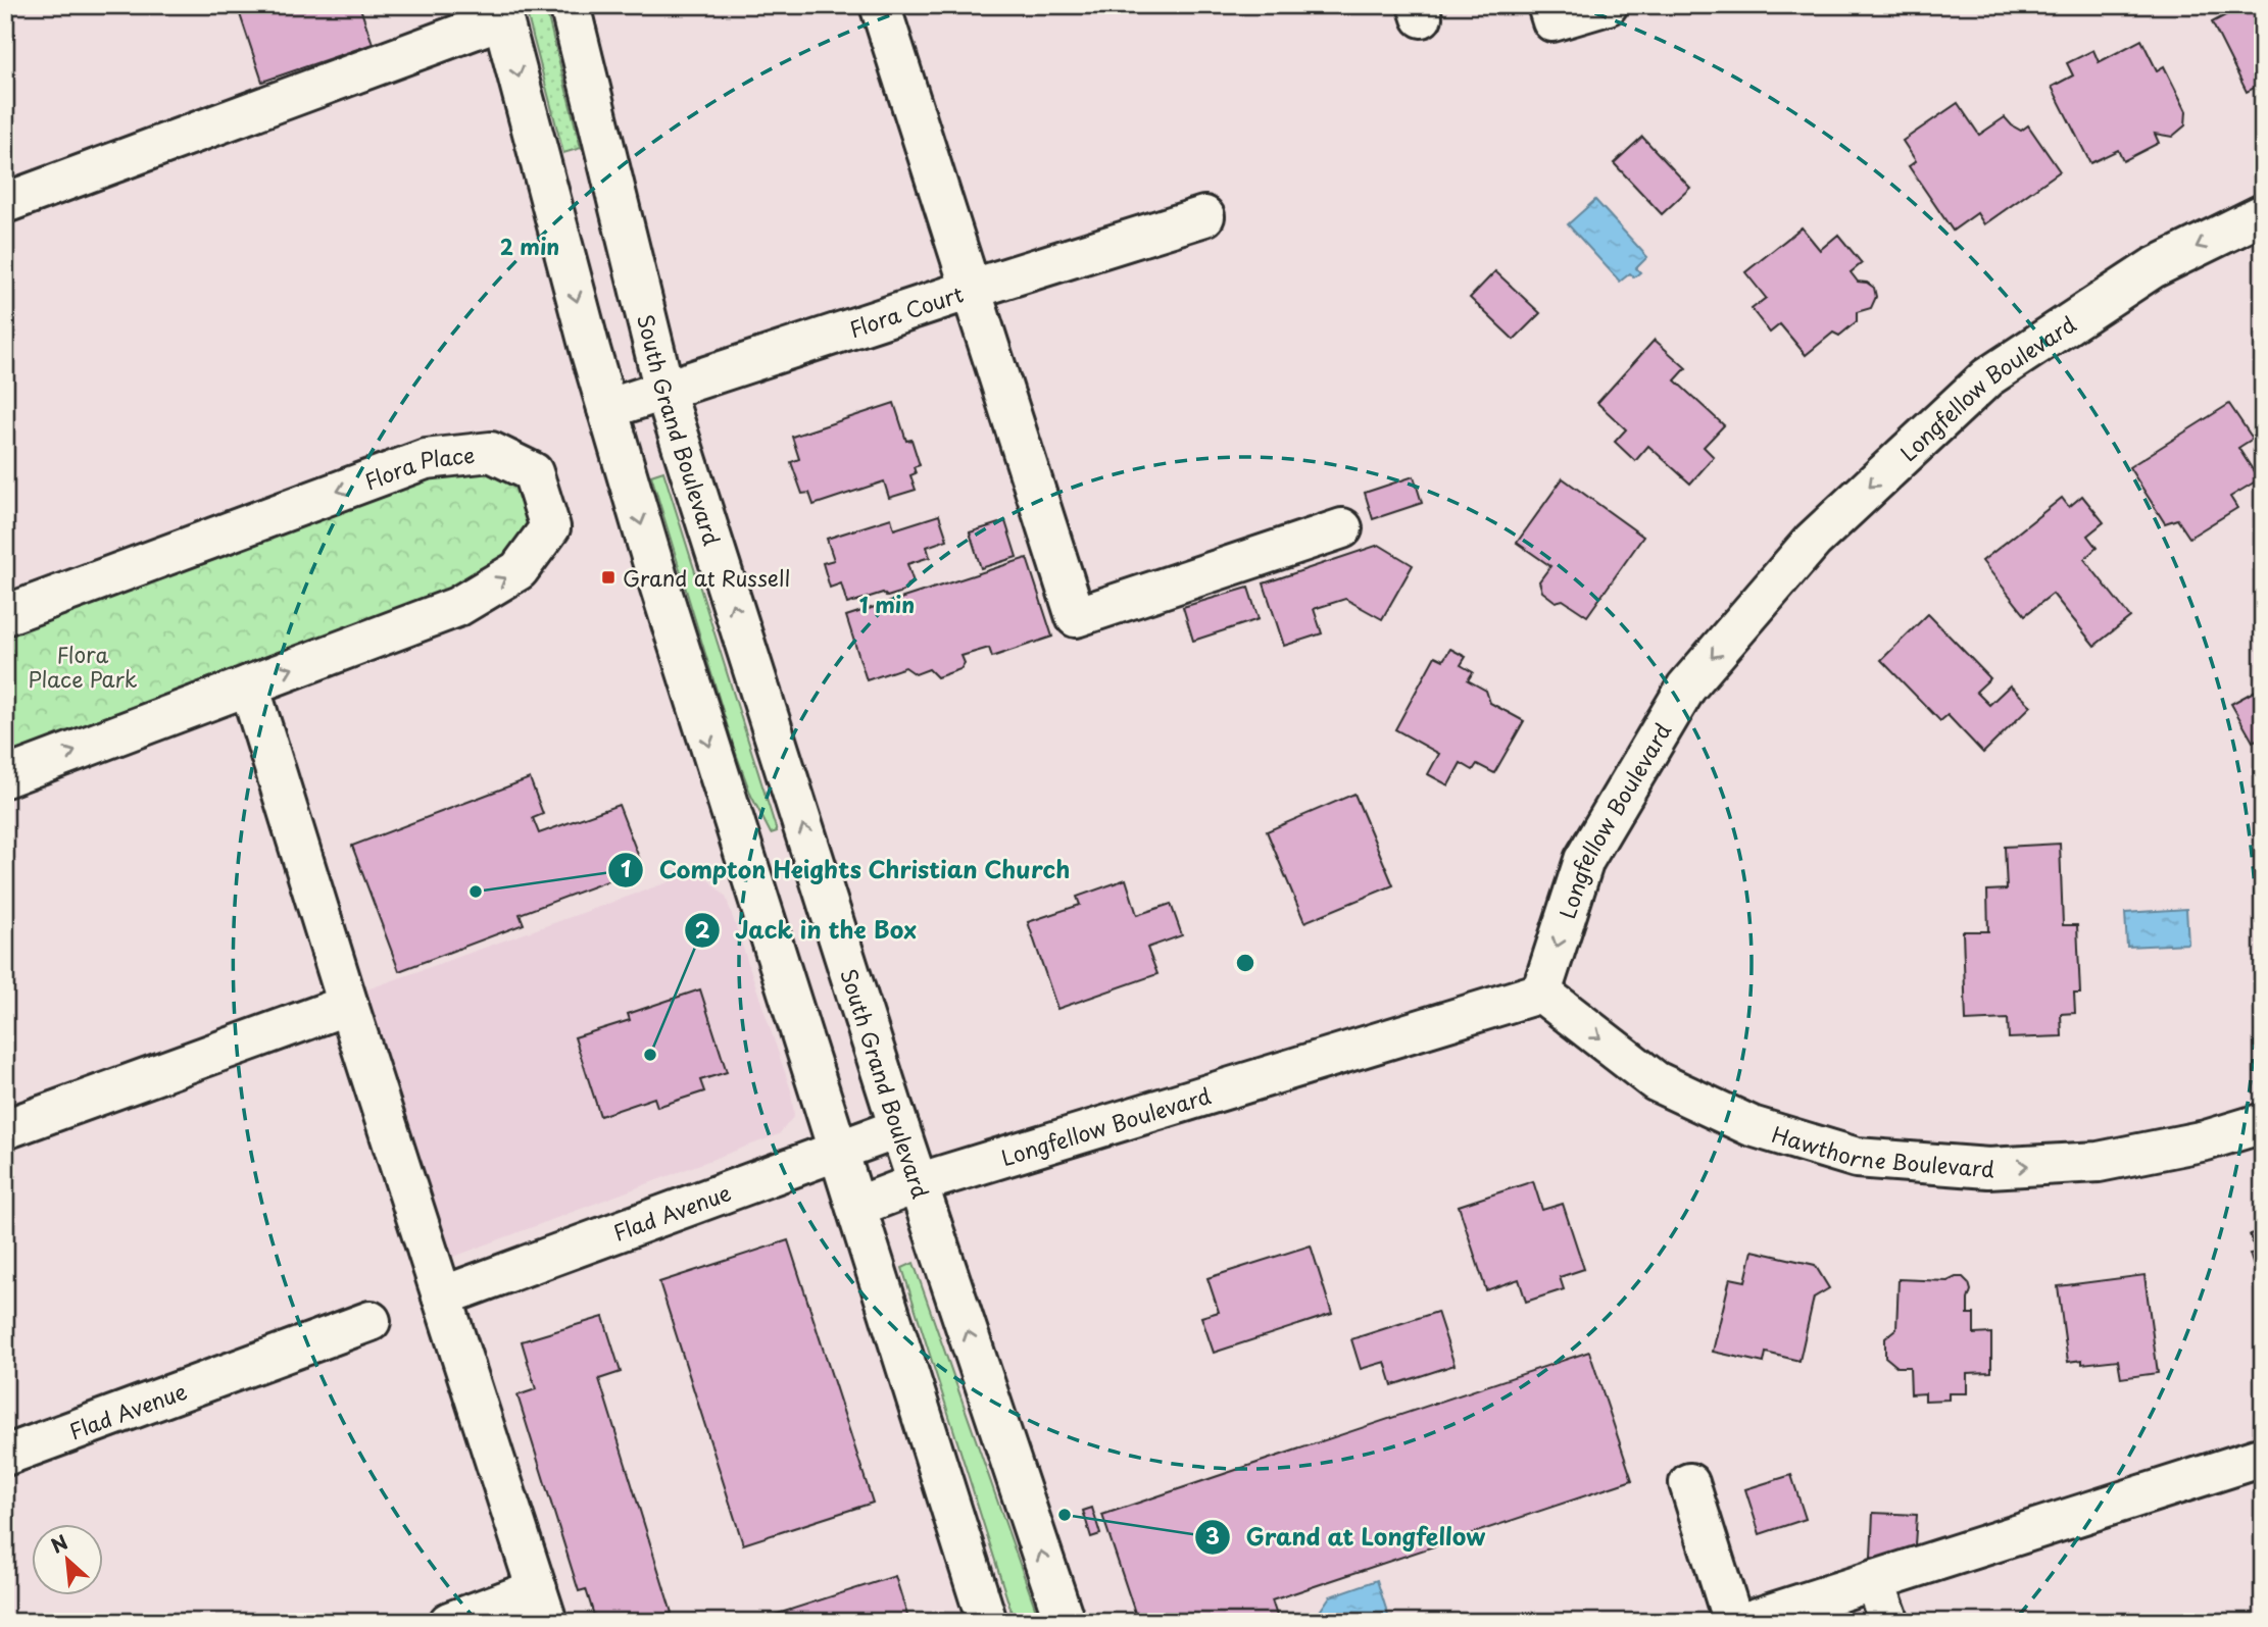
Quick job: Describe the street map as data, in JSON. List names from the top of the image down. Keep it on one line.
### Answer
{"streets":{"street":["Flora Court","Longfellow Boulevard","South Grand Boulevard","Flora Place","Hawthorne Boulevard","Flad Avenue"]},"crossings":[["Flora Court","South Grand Boulevard"],["Longfellow Boulevard","South Grand Boulevard"],["Longfellow Boulevard","Hawthorne Boulevard"],["South Grand Boulevard","Flad Avenue"]],"one_way":["Longfellow Boulevard","Hawthorne Boulevard"],"parks":["Flora Place Park"],"places":{"transit":["Grand at Russell"],"other":["Compton Heights Christian Church","Jack in the Box","Grand at Longfellow"]},"north":"top left","rings":["2 min","1 min"]}
